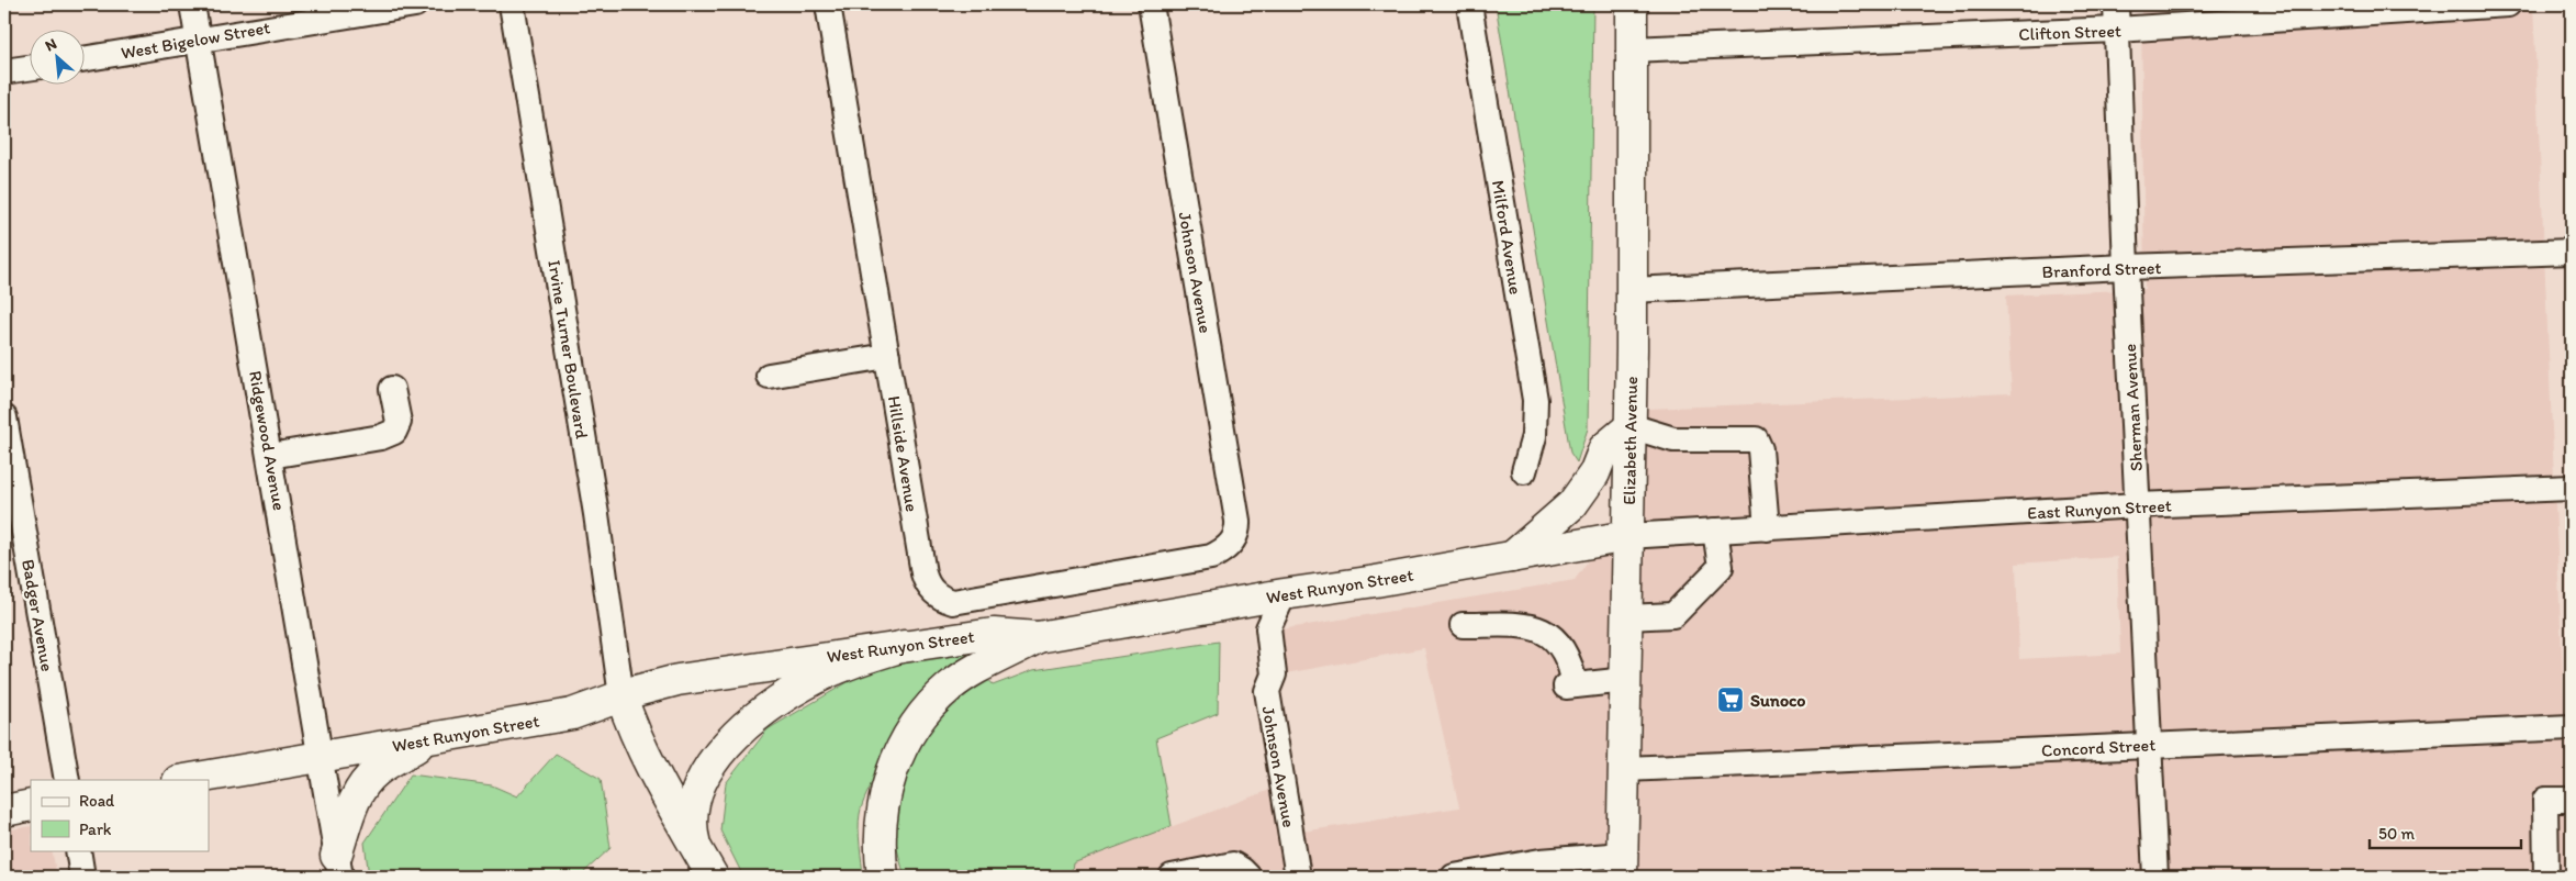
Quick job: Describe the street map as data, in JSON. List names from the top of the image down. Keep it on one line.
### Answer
{"streets":{"main road":["Elizabeth Avenue","West Runyon Street"],"street":["Clifton Street","West Bigelow Street","Milford Avenue","Branford Street","Johnson Avenue","Irvine Turner Boulevard","Sherman Avenue","Ridgewood Avenue","Hillside Avenue","East Runyon Street","Badger Avenue","Concord Street"]},"crossings":[["Clifton Street","Sherman Avenue"],["Clifton Street","Elizabeth Avenue"],["West Bigelow Street","Ridgewood Avenue"],["Branford Street","Sherman Avenue"],["Branford Street","Elizabeth Avenue"],["Johnson Avenue","Hillside Avenue"],["Johnson Avenue","West Runyon Street"],["Irvine Turner Boulevard","West Runyon Street"],["Sherman Avenue","East Runyon Street"],["Sherman Avenue","Concord Street"],["Ridgewood Avenue","West Runyon Street"],["Elizabeth Avenue","East Runyon Street"],["Elizabeth Avenue","West Runyon Street"],["Elizabeth Avenue","Concord Street"],["East Runyon Street","West Runyon Street"]],"places":{"supermarket":["Sunoco"]},"legend":["Road","Park"],"scale_bar":"50 m","north":"top left"}
